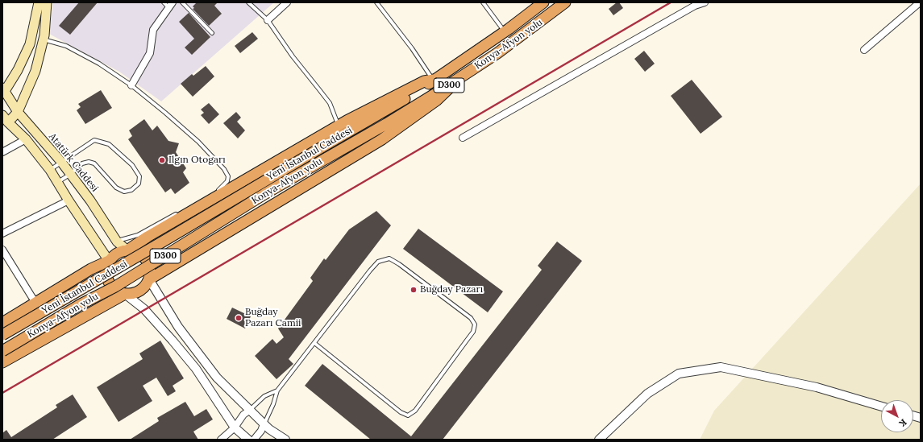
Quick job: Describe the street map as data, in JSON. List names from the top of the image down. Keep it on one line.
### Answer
{"streets":{"highway":["Konya-Afyon yolu","D300","Yeni İstanbul Caddesi"],"main road":["Atatürk Caddesi"]},"places":["Ilgın Otogarı","Buğday Pazarı","Buğday Pazarı Camii"],"north":"bottom right"}
